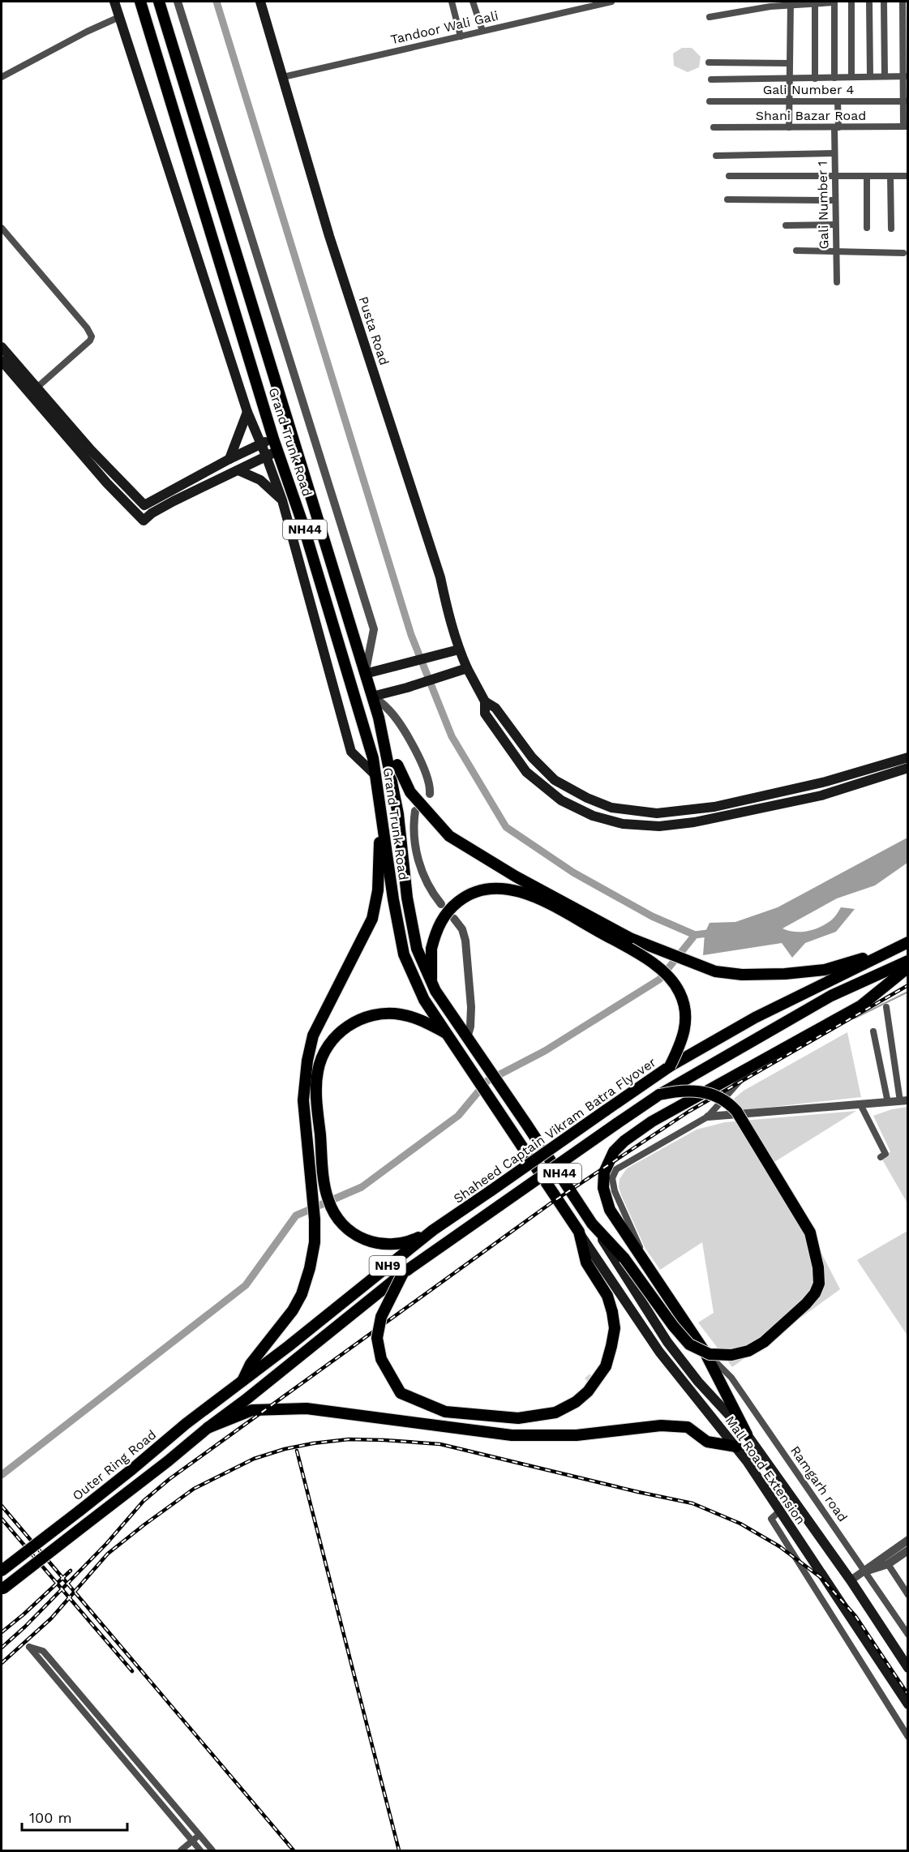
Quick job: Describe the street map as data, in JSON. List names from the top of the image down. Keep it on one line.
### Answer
{"streets":{"highway":["Grand Trunk Road","NH44","Shaheed Captain Vikram Batra Flyover","NH9","Outer Ring Road"],"main road":["Pusta Road","Mall Road Extension"],"street":["Tandoor Wali Gali","Gali Number 4","Shani Bazar Road","Gali Number 1","Ramgarh road"]},"crossings":[["Tandoor Wali Gali","Pusta Road"],["Gali Number 4","Gali Number 1"],["Shani Bazar Road","Gali Number 1"],["Grand Trunk Road","Mall Road Extension"],["Shaheed Captain Vikram Batra Flyover","Outer Ring Road"]],"scale_bar":"100 m"}
